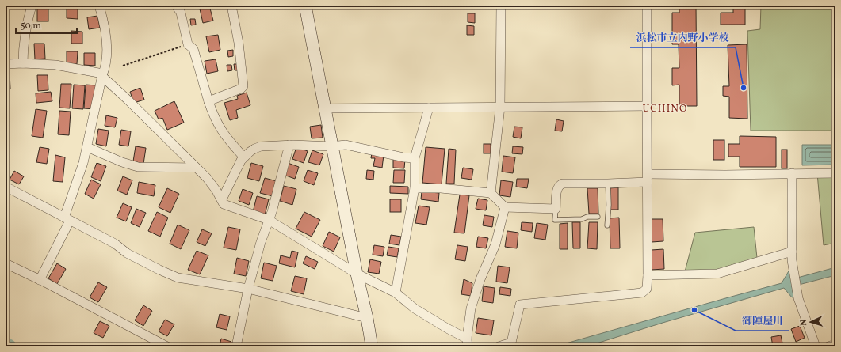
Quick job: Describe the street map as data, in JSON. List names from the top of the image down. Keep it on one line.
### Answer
{"districts":["UCHINO"],"places":["浜松市立内野小学校","御陣屋川"],"scale_bar":"50 m","north":"left"}
